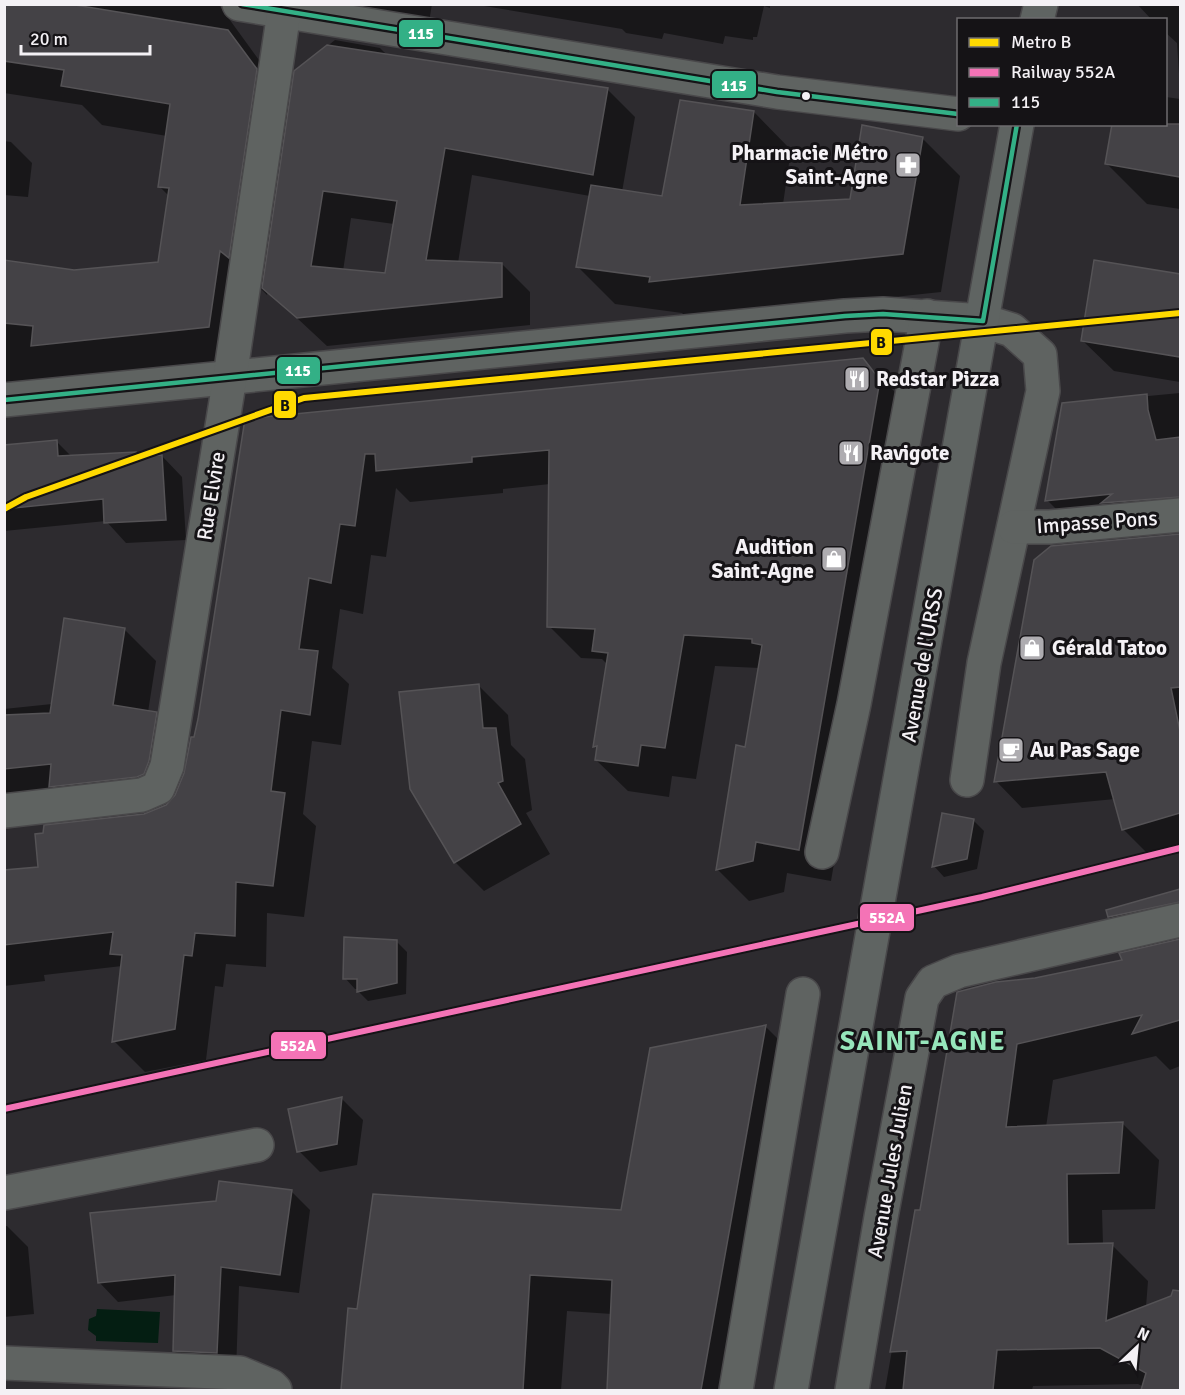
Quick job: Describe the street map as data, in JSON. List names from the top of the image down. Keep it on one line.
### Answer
{"streets":{"main road":["Avenue de l'URSS"],"street":["Rue Elvire","Impasse Pons","Avenue Jules Julien"]},"districts":["SAINT-AGNE"],"places":{"pharmacy":["Pharmacie Métro Saint-Agne"],"restaurant":["Redstar Pizza","Ravigote"],"shop":["Audition Saint-Agne","Gérald Tatoo"],"cafe":["Au Pas Sage"]},"lines":["transit line 115","metro line B","rail line 552A"],"legend":["Metro B","Railway 552A","115"],"scale_bar":"20 m","north":"top right"}
